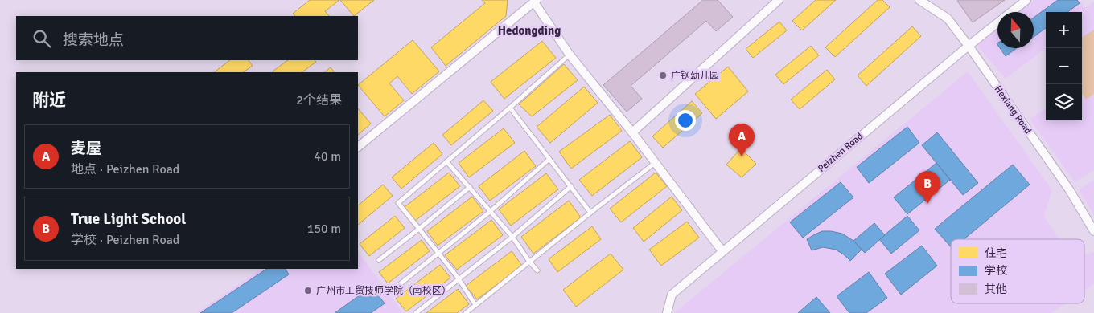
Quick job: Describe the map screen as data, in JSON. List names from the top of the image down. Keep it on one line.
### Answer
{"streets":{"street":["Hexiang Road","Peizhen Road"]},"crossings":[["Hexiang Road","Peizhen Road"]],"districts":["Hedongding"],"places":["广钢幼儿园","广州市工贸技师学院（南校区）"],"legend":["住宅","学校","其他"],"north":"top","page":{"map_buttons":["+","−"],"search":"搜索地点","heading":["附近","2个结果"],"pins":["A","B"],"list":[{"mark":"A","name":"麦屋","note":"地点 · Peizhen Road","value":"40 m"},{"mark":"B","name":"True Light School","note":"学校 · Peizhen Road","value":"150 m"}]}}
